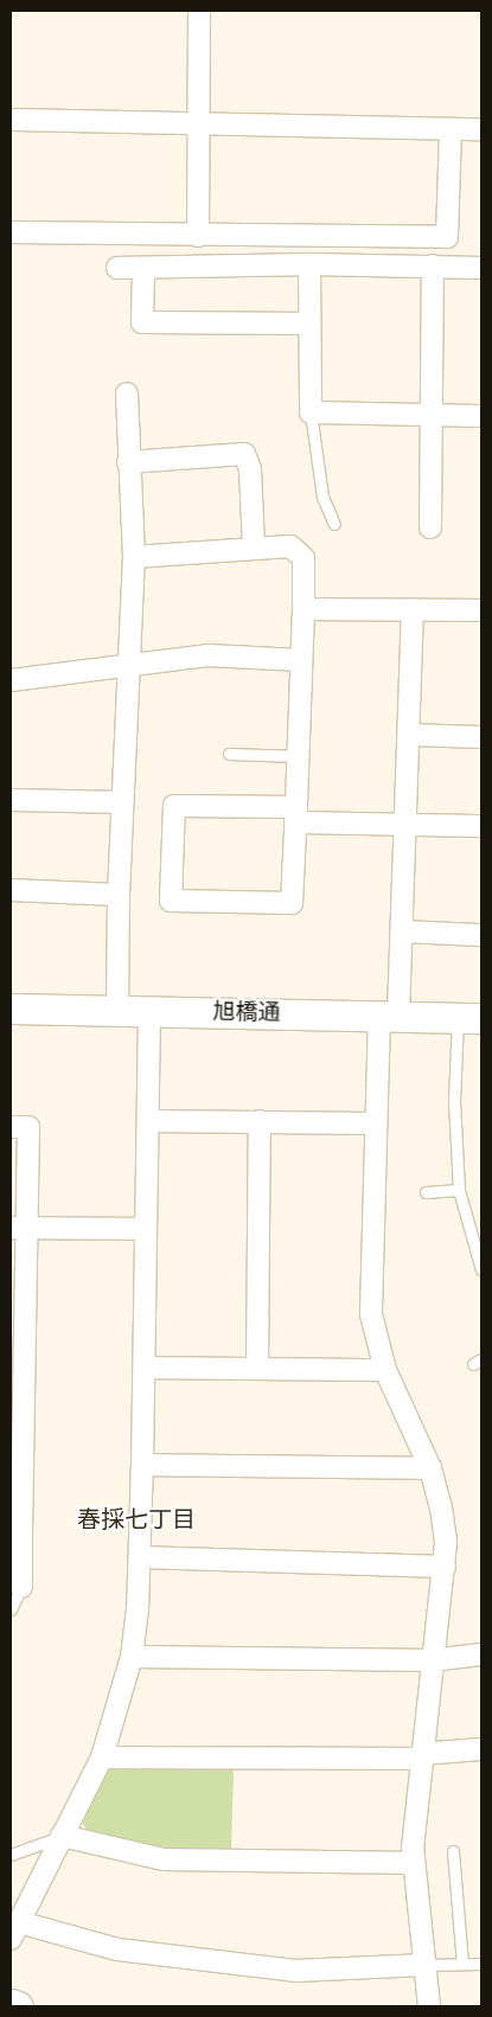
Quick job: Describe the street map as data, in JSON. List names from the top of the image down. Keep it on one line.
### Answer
{"streets":{"street":["旭橋通"]},"districts":["春採七丁目"]}
